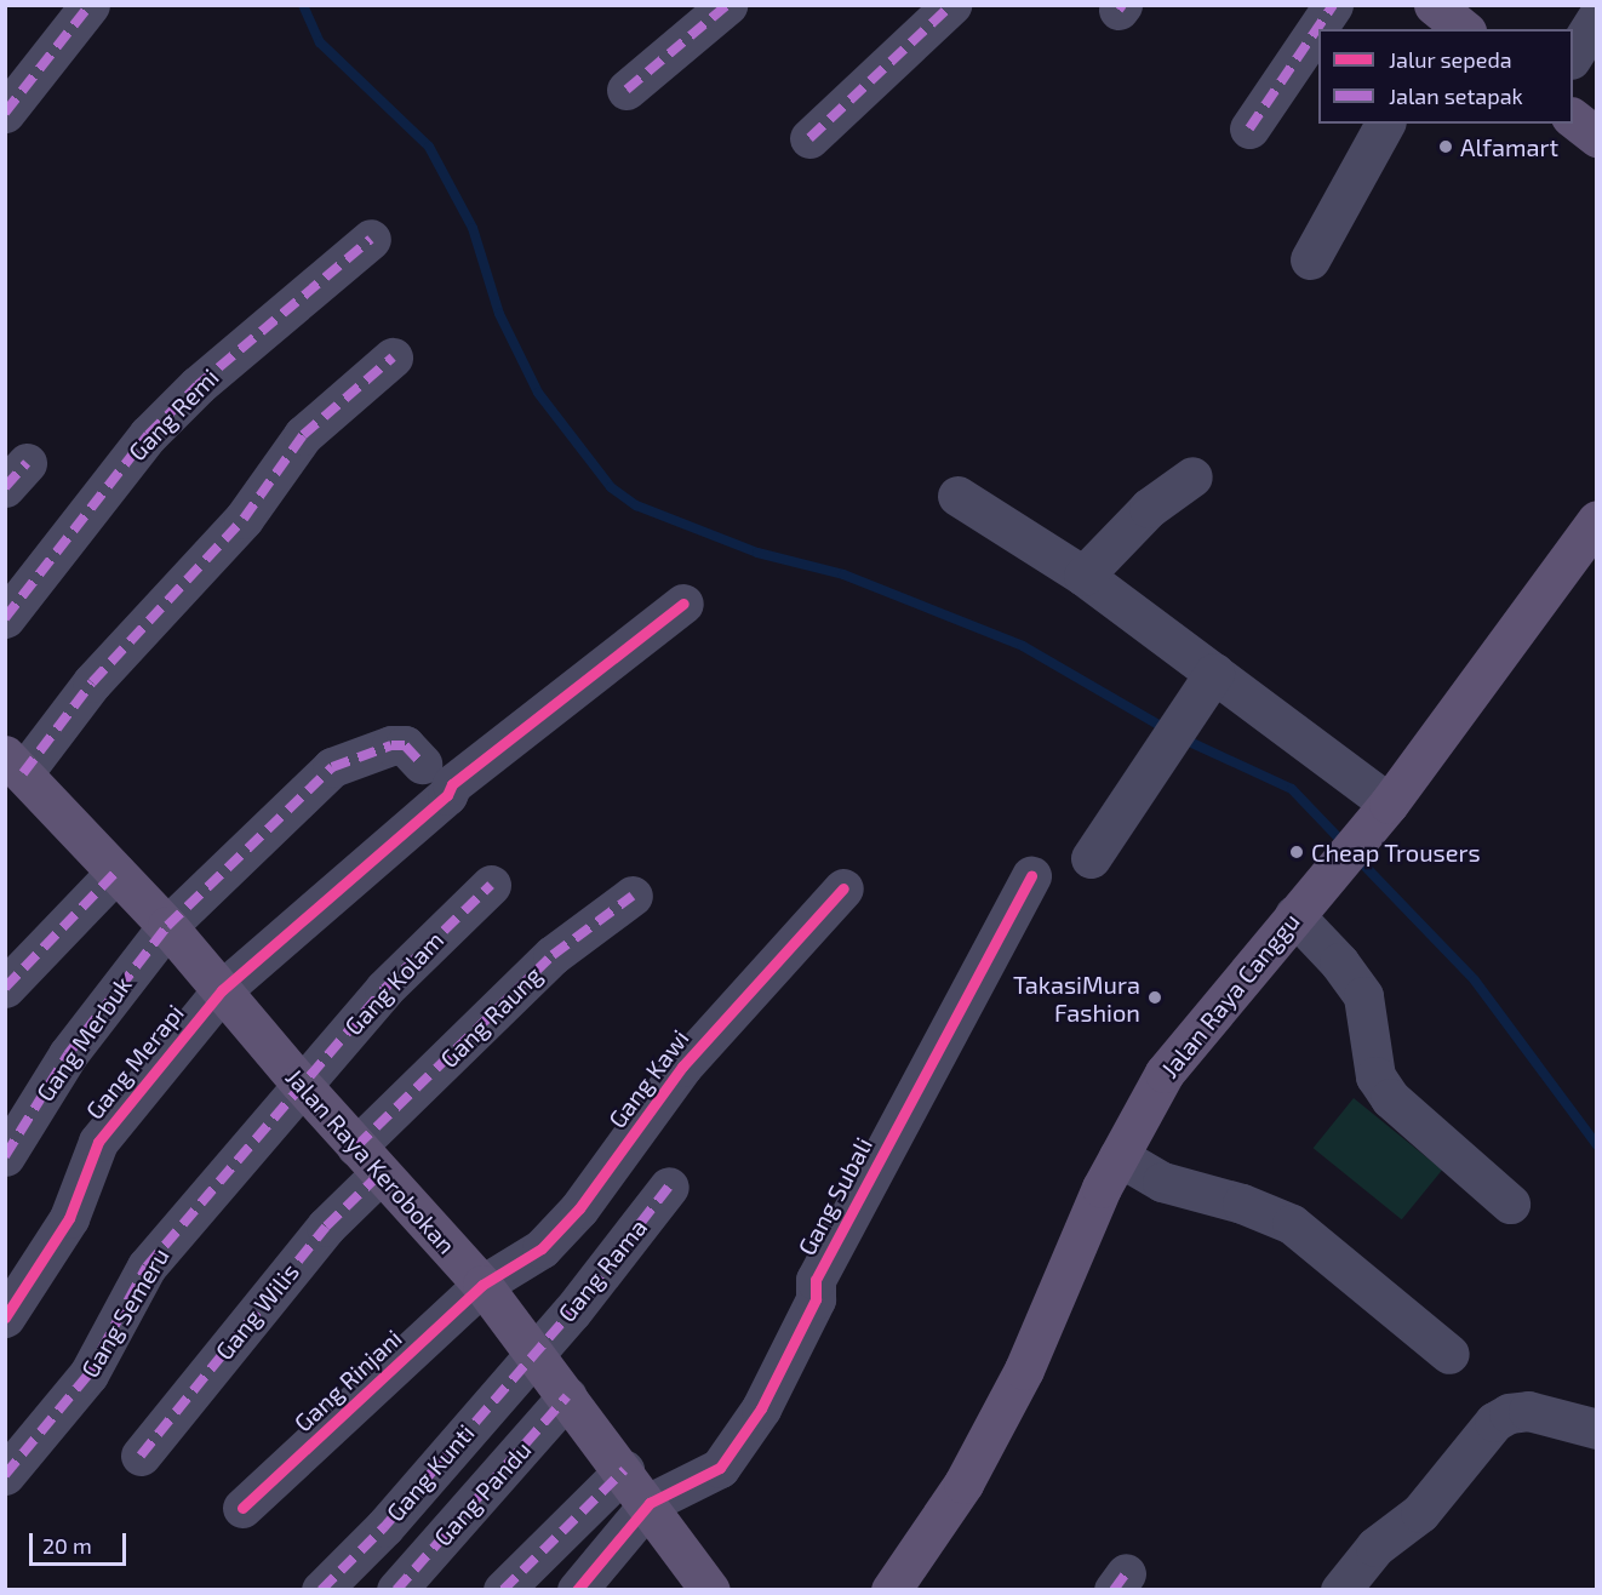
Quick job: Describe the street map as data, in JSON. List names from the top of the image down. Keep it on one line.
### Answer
{"streets":{"main road":["Jalan Raya Canggu","Jalan Raya Kerobokan"],"street":["Gang Remi","Gang Kolam","Gang Raung","Gang Merbuk","Gang Merapi","Gang Kawi","Gang Subali","Gang Rama","Gang Wilis","Gang Semeru","Gang Rinjani","Gang Kunti","Gang Pandu"]},"crossings":[["Gang Kolam","Jalan Raya Kerobokan"],["Gang Kolam","Gang Semeru"],["Gang Raung","Jalan Raya Kerobokan"],["Gang Raung","Gang Wilis"],["Gang Merbuk","Jalan Raya Kerobokan"],["Gang Merapi","Jalan Raya Kerobokan"],["Gang Kawi","Jalan Raya Kerobokan"],["Gang Kawi","Gang Rinjani"],["Jalan Raya Kerobokan","Gang Subali"],["Jalan Raya Kerobokan","Gang Rama"],["Jalan Raya Kerobokan","Gang Wilis"],["Jalan Raya Kerobokan","Gang Semeru"],["Jalan Raya Kerobokan","Gang Rinjani"],["Jalan Raya Kerobokan","Gang Kunti"],["Jalan Raya Kerobokan","Gang Pandu"],["Gang Rama","Gang Kunti"]],"places":["Alfamart","Cheap Trousers","TakasiMura Fashion"],"legend":["Jalur sepeda","Jalan setapak"],"scale_bar":"20 m"}
